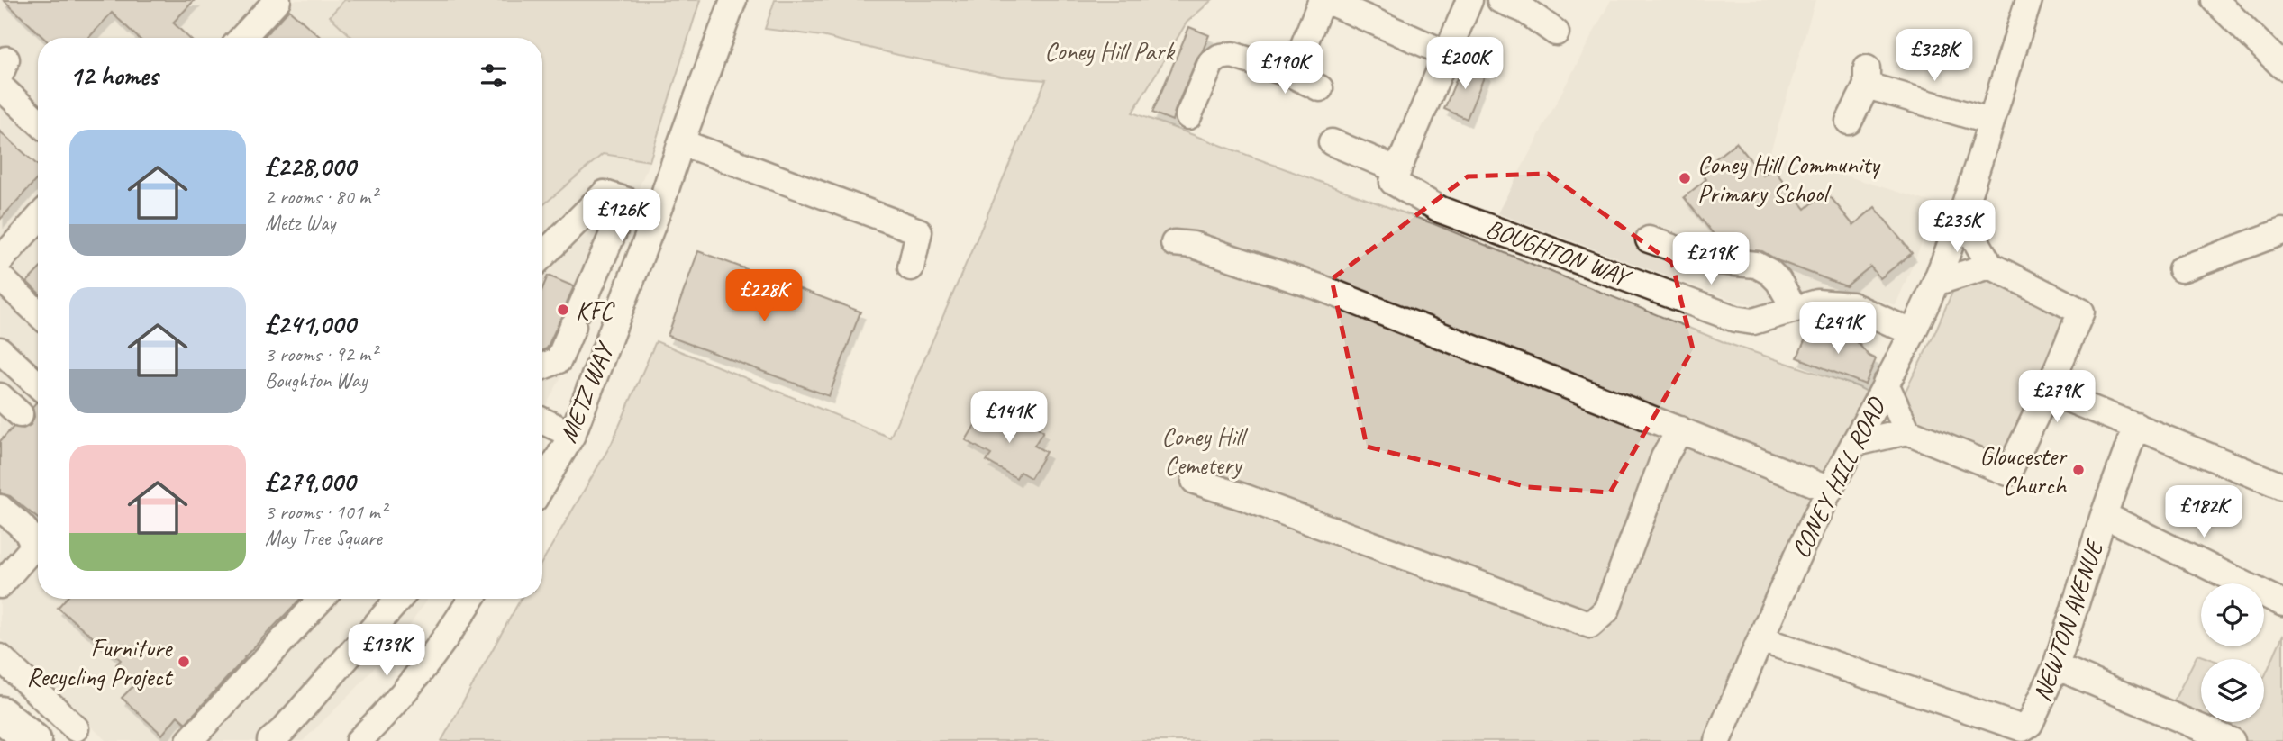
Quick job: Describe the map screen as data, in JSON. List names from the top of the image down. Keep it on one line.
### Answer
{"streets":{"street":["BOUGHTON WAY","METZ WAY","CONEY HILL ROAD","NEWTON AVENUE"]},"crossings":[["BOUGHTON WAY","CONEY HILL ROAD"],["CONEY HILL ROAD","NEWTON AVENUE"]],"parks":["Coney Hill Park","Coney Hill Cemetery"],"places":["Coney Hill Community Primary School","KFC","Gloucester Church","Furniture Recycling Project"],"page":{"price":["£328K","£200K","£190K","£126K","£235K","£219K","£228K","£241K","£279K","£141K","£182K","£139K"],"heading":"12 homes","list":[{"name":"£228,000","note":"2 rooms · 80 m² · Metz Way"},{"name":"£241,000","note":"3 rooms · 92 m² · Boughton Way"},{"name":"£279,000","note":"3 rooms · 101 m² · May Tree Square"}]}}
